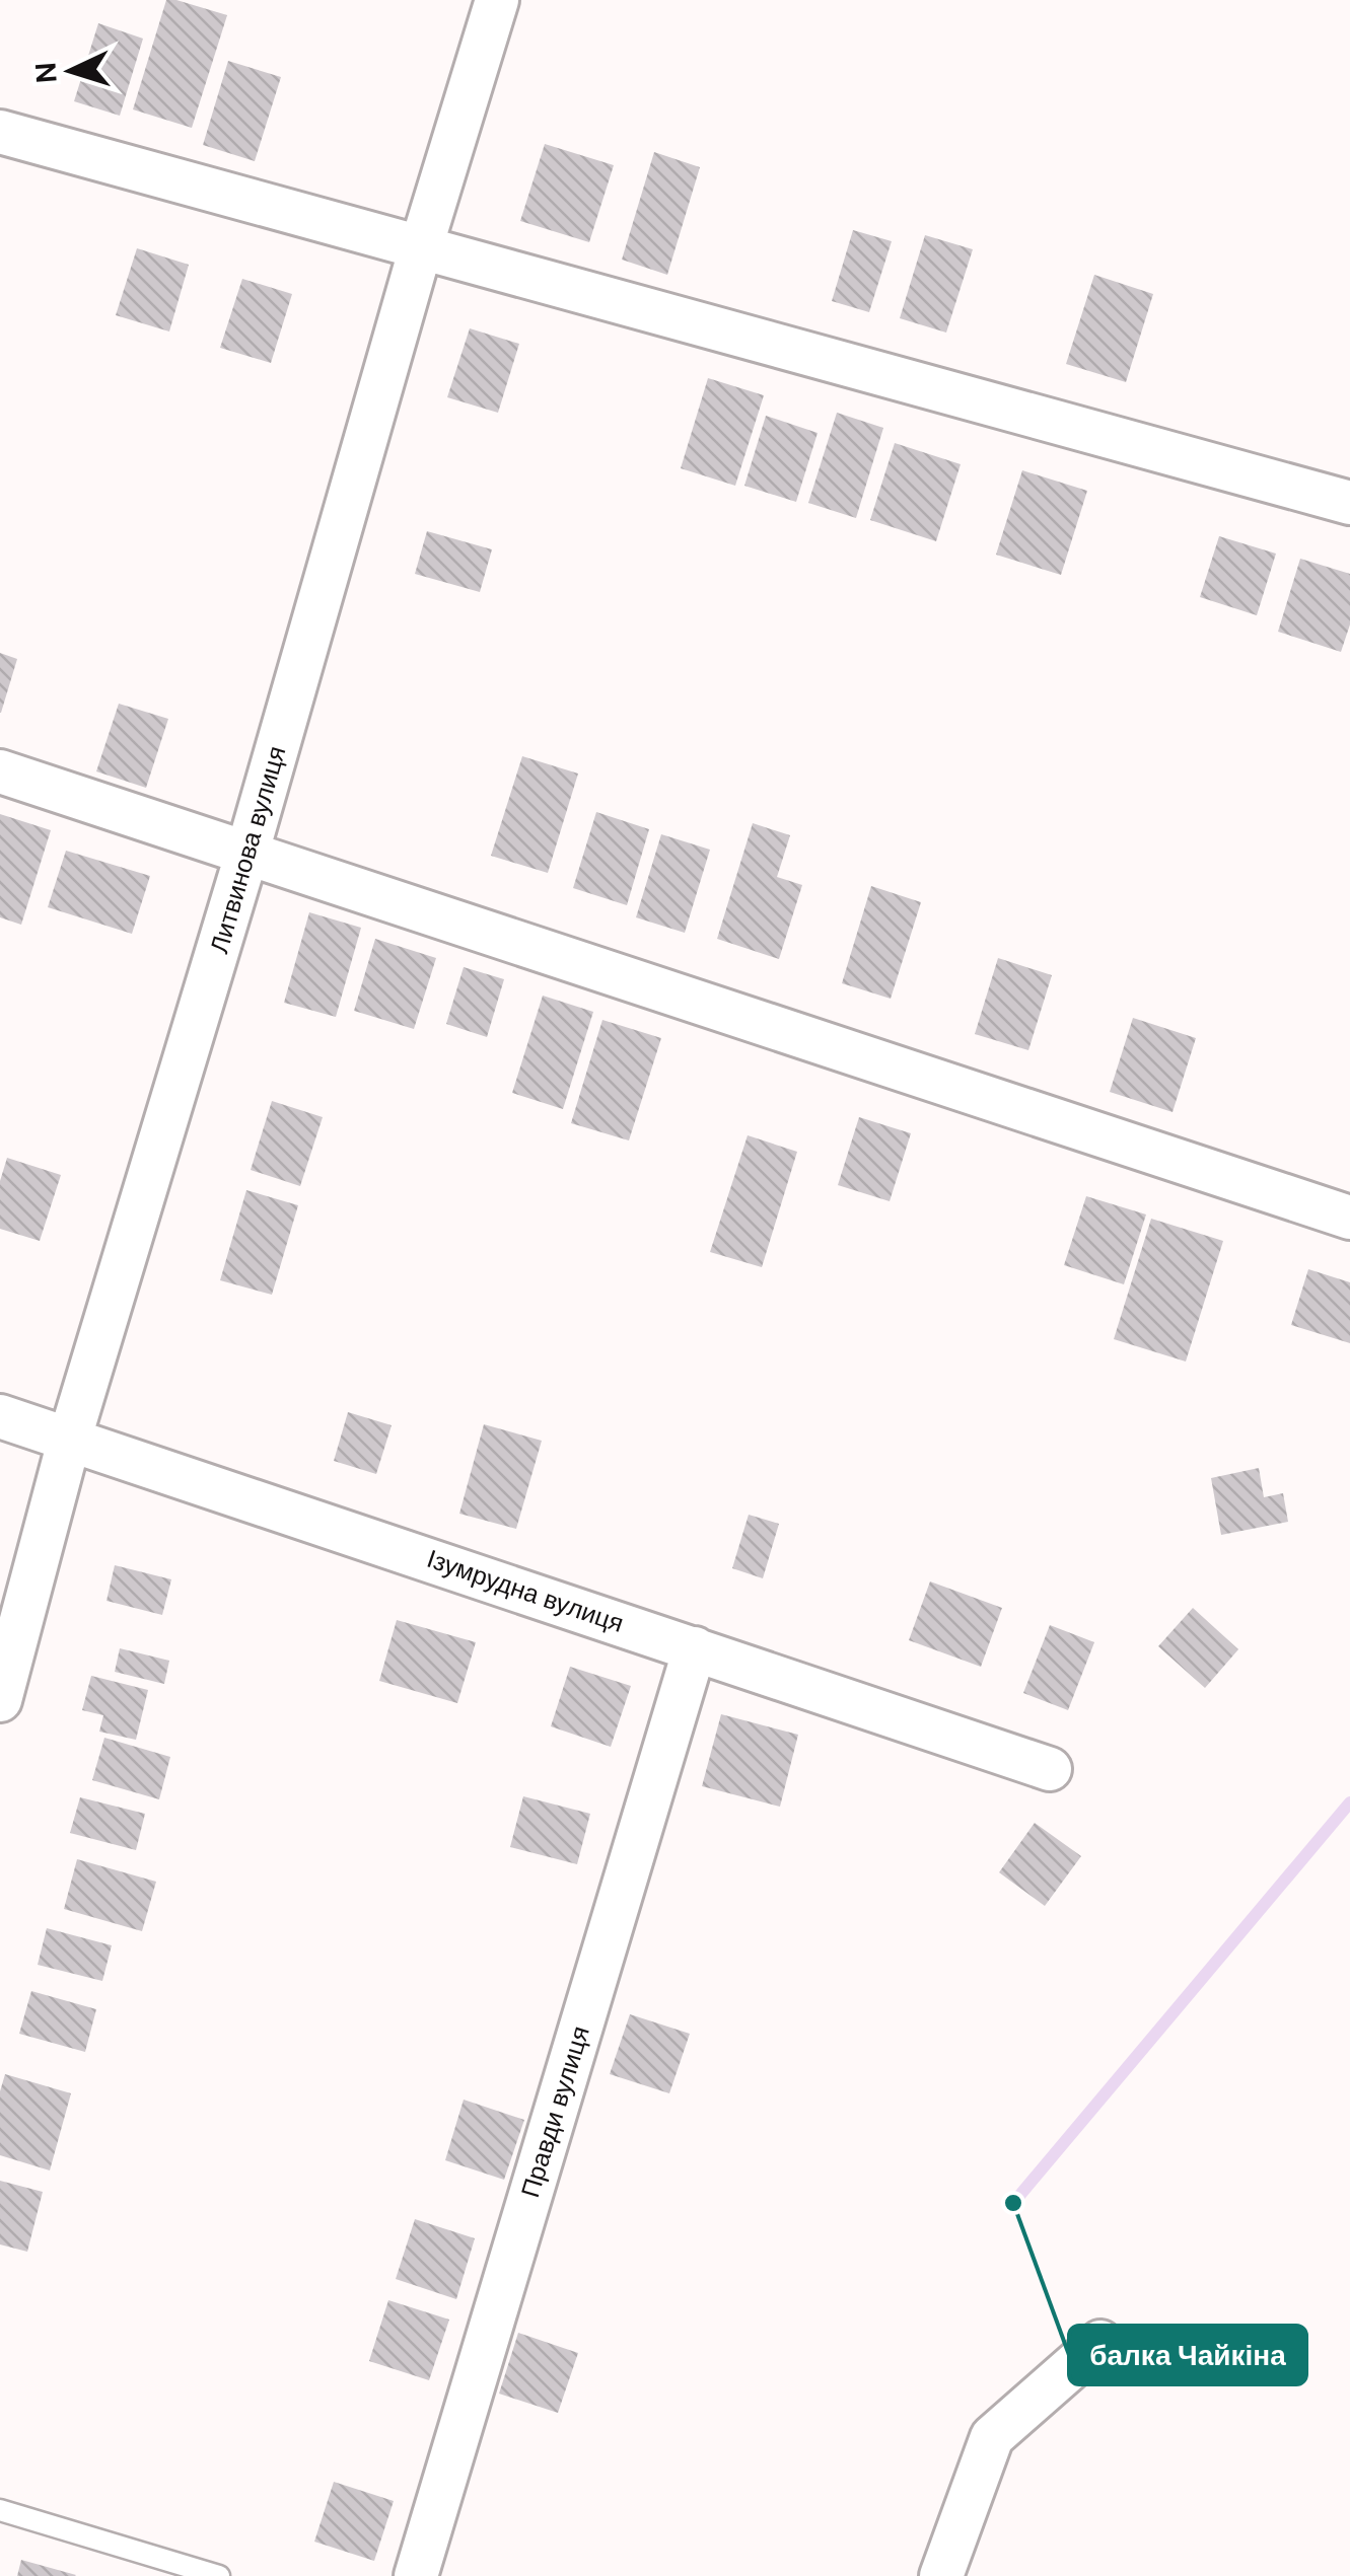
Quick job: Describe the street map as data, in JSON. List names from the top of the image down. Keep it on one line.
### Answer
{"streets":{"street":["Литвинова вулиця","Ізумрудна вулиця","Правди вулиця"]},"crossings":[["Литвинова вулиця","Ізумрудна вулиця"],["Ізумрудна вулиця","Правди вулиця"]],"places":["балка Чайкіна"],"north":"left"}
